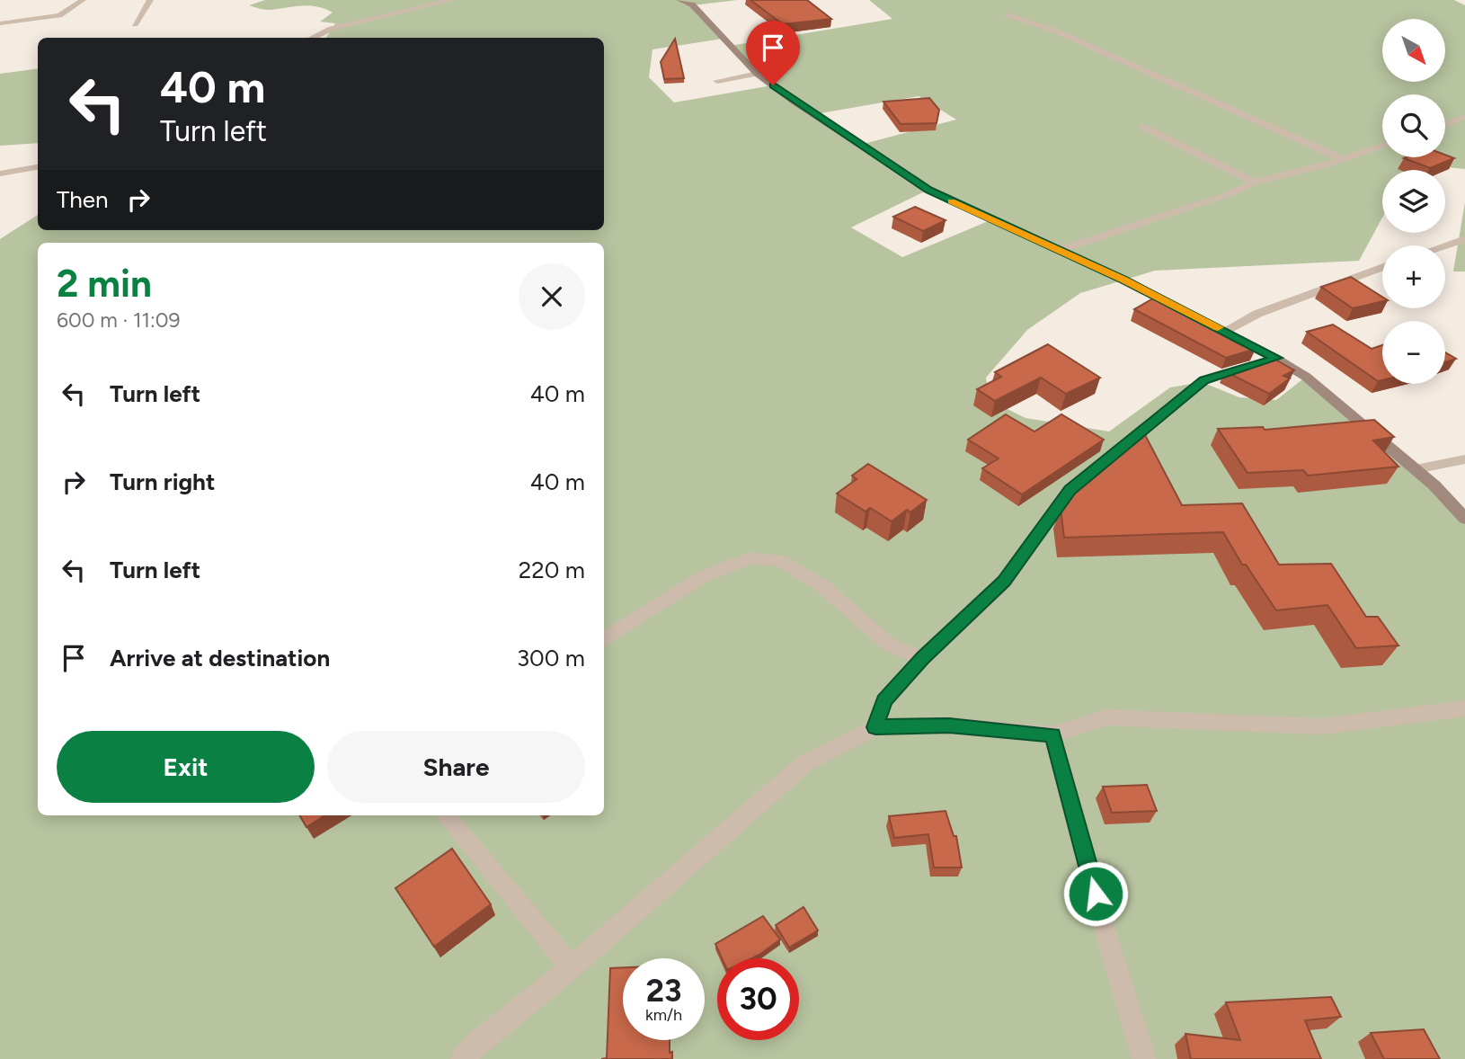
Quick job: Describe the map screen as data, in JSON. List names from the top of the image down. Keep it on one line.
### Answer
{"north":"bottom right","page":{"map_buttons":["+","−"],"turn":["40 m","Turn left"],"then":"Then","heading":["2 min","600 m · 11:09"],"list":[{"name":"Turn left","value":"40 m"},{"name":"Turn right","value":"40 m"},{"name":"Turn left","value":"220 m"},{"name":"Arrive at destination","value":"300 m"}],"buttons":["Exit","Share"],"speed":"23 km/h","limit":"30"}}
